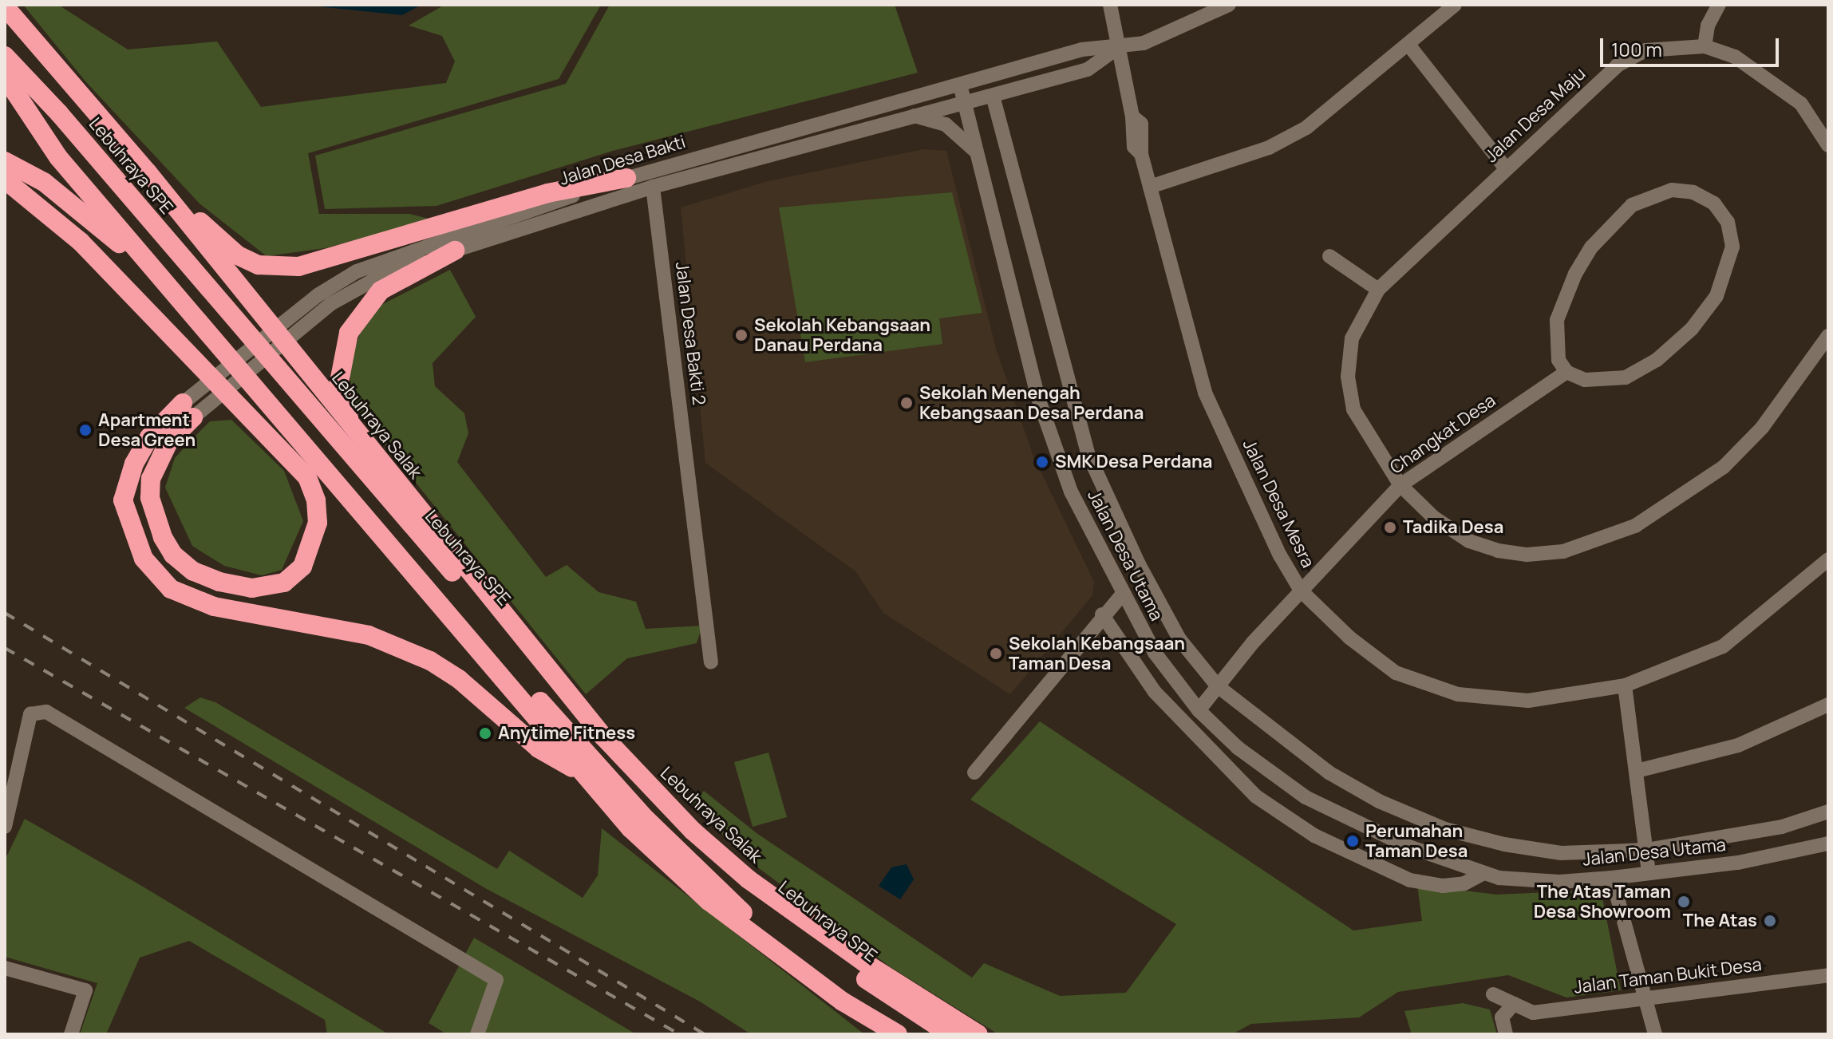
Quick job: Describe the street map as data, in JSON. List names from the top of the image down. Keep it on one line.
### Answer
{"streets":{"highway":["Lebuhraya SPE","Lebuhraya Salak"],"street":["Jalan Desa Maju","Jalan Desa Bakti","Jalan Desa Bakti 2","Changkat Desa","Jalan Desa Mesra","Jalan Desa Utama","Jalan Taman Bukit Desa"]},"crossings":[["Jalan Desa Maju","Changkat Desa"],["Jalan Desa Bakti","Jalan Desa Bakti 2"],["Jalan Desa Bakti","Jalan Desa Mesra"],["Jalan Desa Bakti","Jalan Desa Utama"],["Changkat Desa","Jalan Desa Mesra"],["Changkat Desa","Jalan Desa Utama"]],"places":["Sekolah Kebangsaan Danau Perdana","Sekolah Menengah Kebangsaan Desa Perdana","Apartment Desa Green","SMK Desa Perdana","Tadika Desa","Sekolah Kebangsaan Taman Desa","Anytime Fitness","Perumahan Taman Desa","The Atas Taman Desa Showroom","The Atas"],"scale_bar":"100 m"}
